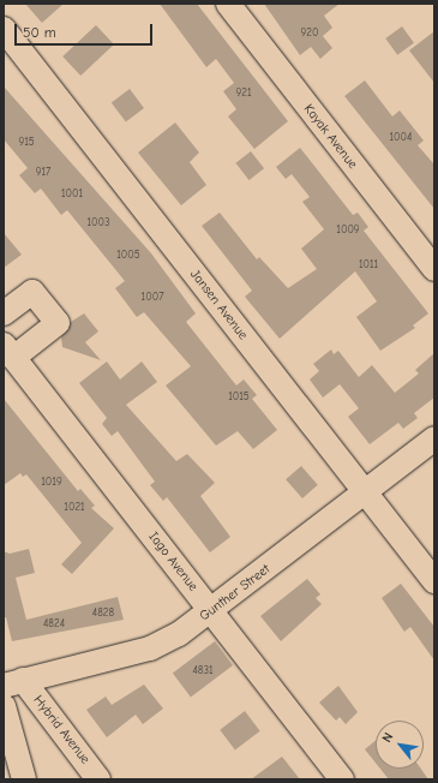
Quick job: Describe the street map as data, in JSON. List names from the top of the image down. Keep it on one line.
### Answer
{"streets":{"street":["Kayak Avenue","Jansen Avenue","Iago Avenue","Gunther Street","Hybrid Avenue"]},"crossings":[["Jansen Avenue","Gunther Street"],["Iago Avenue","Gunther Street"],["Gunther Street","Hybrid Avenue"]],"house_numbers":["920","921","1004","915","917","1001","1003","1009","1005","1011","1007","1015","1019","1021","4828","4824","4831"],"scale_bar":"50 m","north":"top left"}
